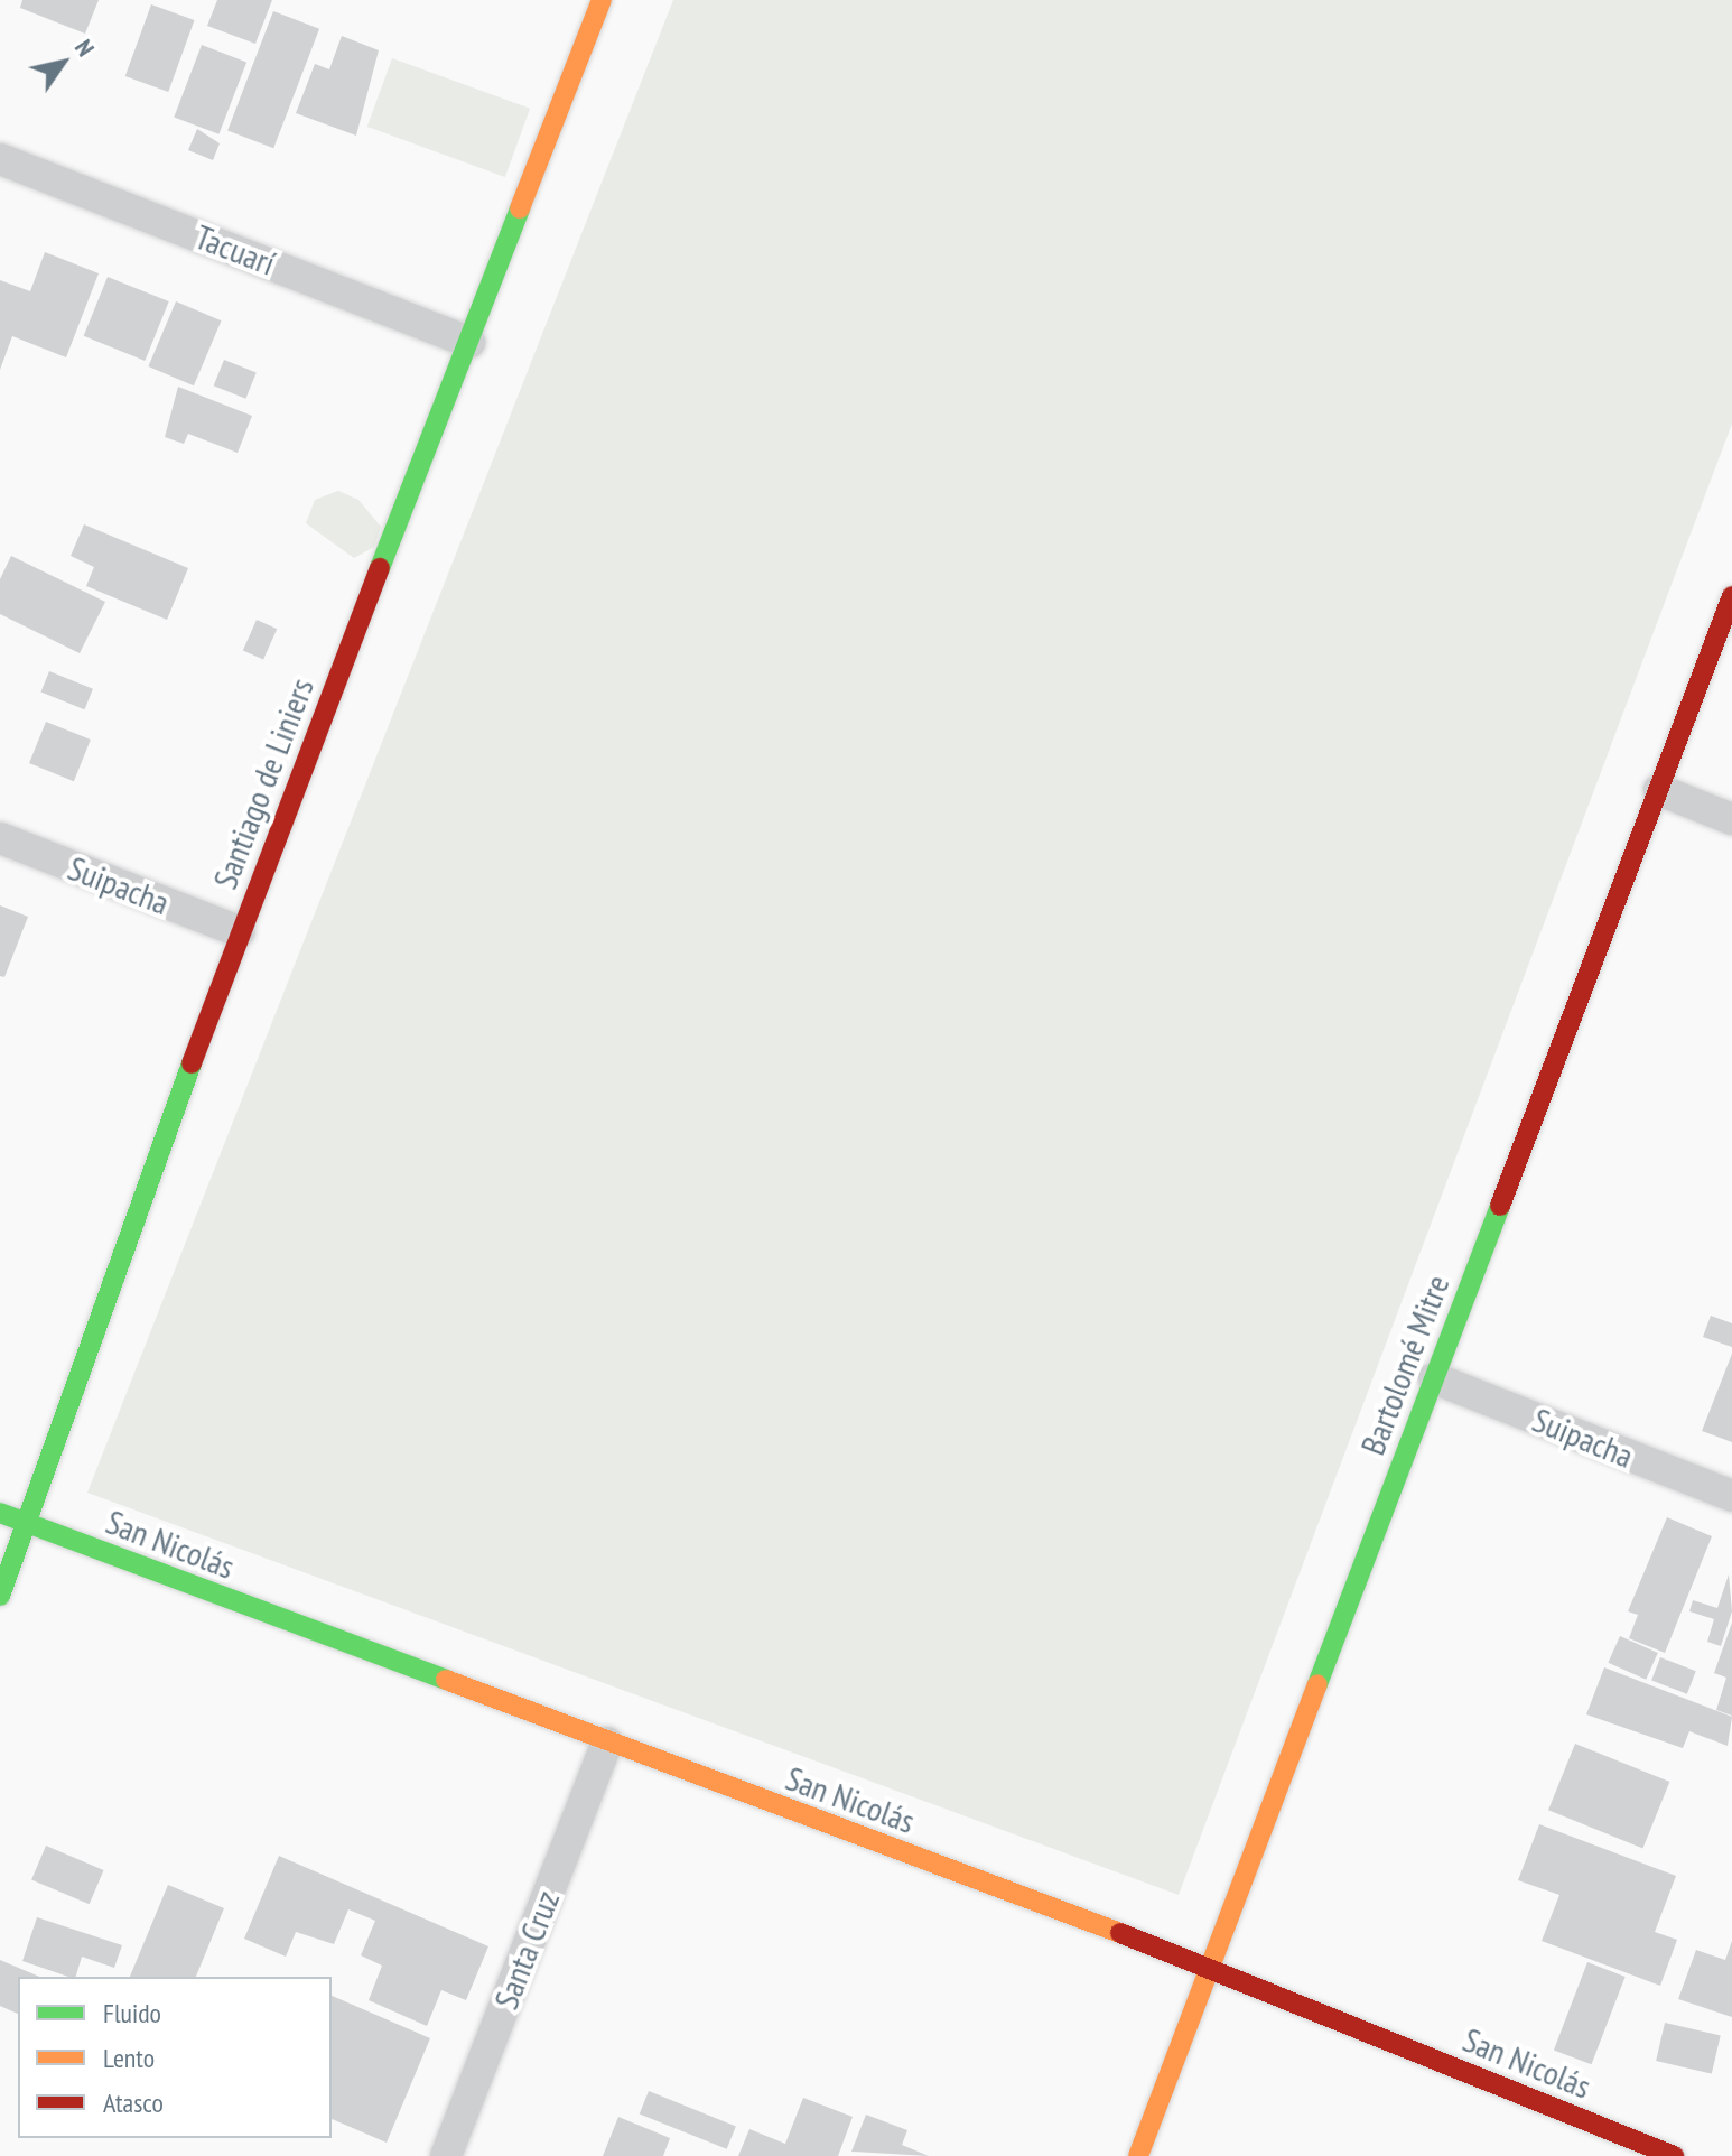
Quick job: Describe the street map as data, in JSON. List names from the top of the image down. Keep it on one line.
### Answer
{"streets":{"street":["Tacuarí","Santiago de Liniers","Suipacha","Bartolomé Mitre","San Nicolás","Santa Cruz"]},"crossings":[["Tacuarí","Santiago de Liniers"],["Santiago de Liniers","Suipacha"],["Santiago de Liniers","San Nicolás"],["Suipacha","Bartolomé Mitre"],["Bartolomé Mitre","San Nicolás"],["San Nicolás","Santa Cruz"]],"legend":["Fluido","Lento","Atasco"],"north":"top right"}
